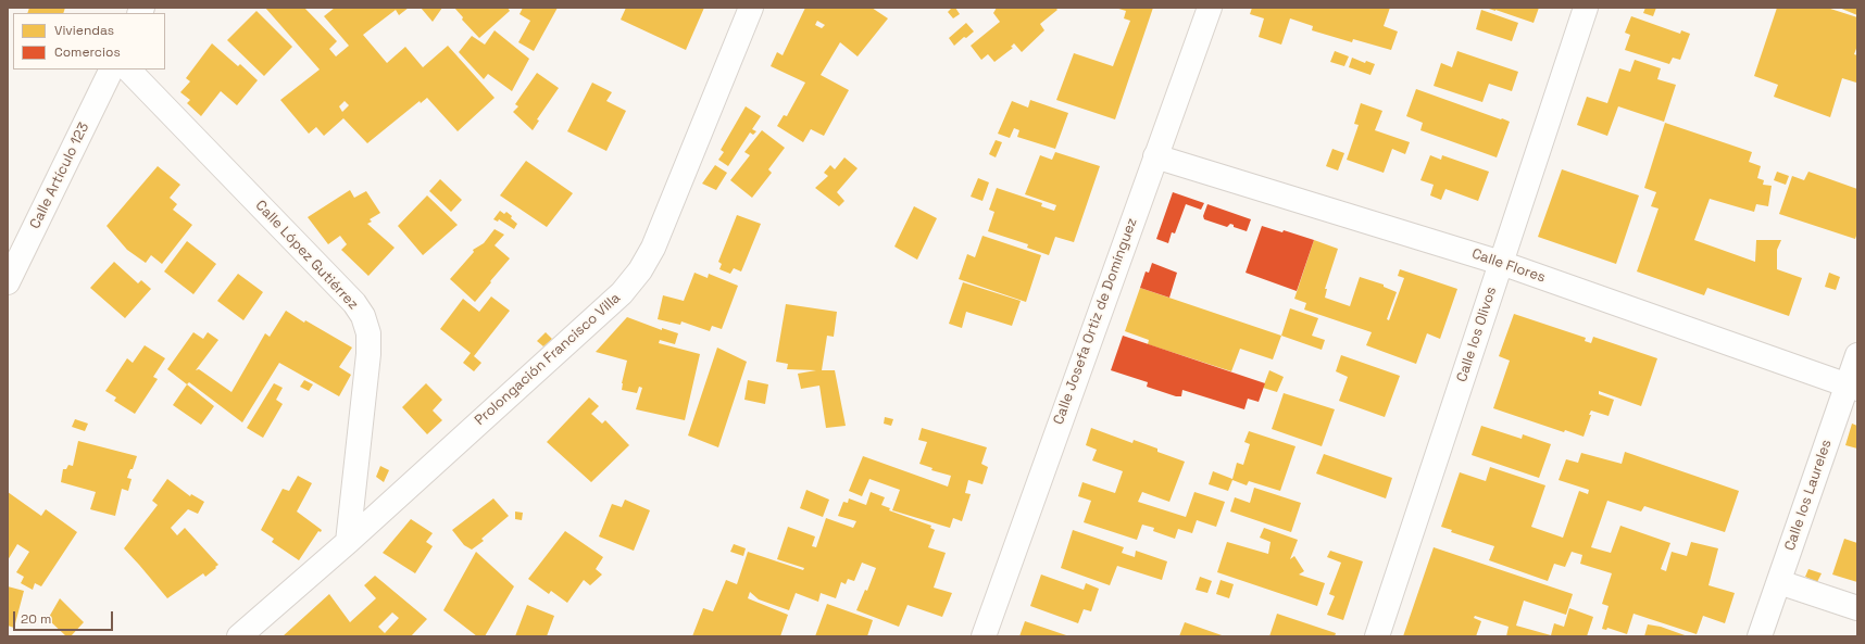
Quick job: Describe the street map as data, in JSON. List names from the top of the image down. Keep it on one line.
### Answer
{"streets":{"street":["Calle Artículo 123","Calle López Gutiérrez","Calle Flores","Calle Josefa Ortiz de Domínguez","Calle los Olivos","Prolongación Francisco Villa","Calle los Laureles"]},"crossings":[["Calle López Gutiérrez","Prolongación Francisco Villa"],["Calle Flores","Calle Josefa Ortiz de Domínguez"],["Calle Flores","Calle los Olivos"],["Calle Flores","Calle los Laureles"]],"legend":["Viviendas","Comercios"],"scale_bar":"20 m"}
